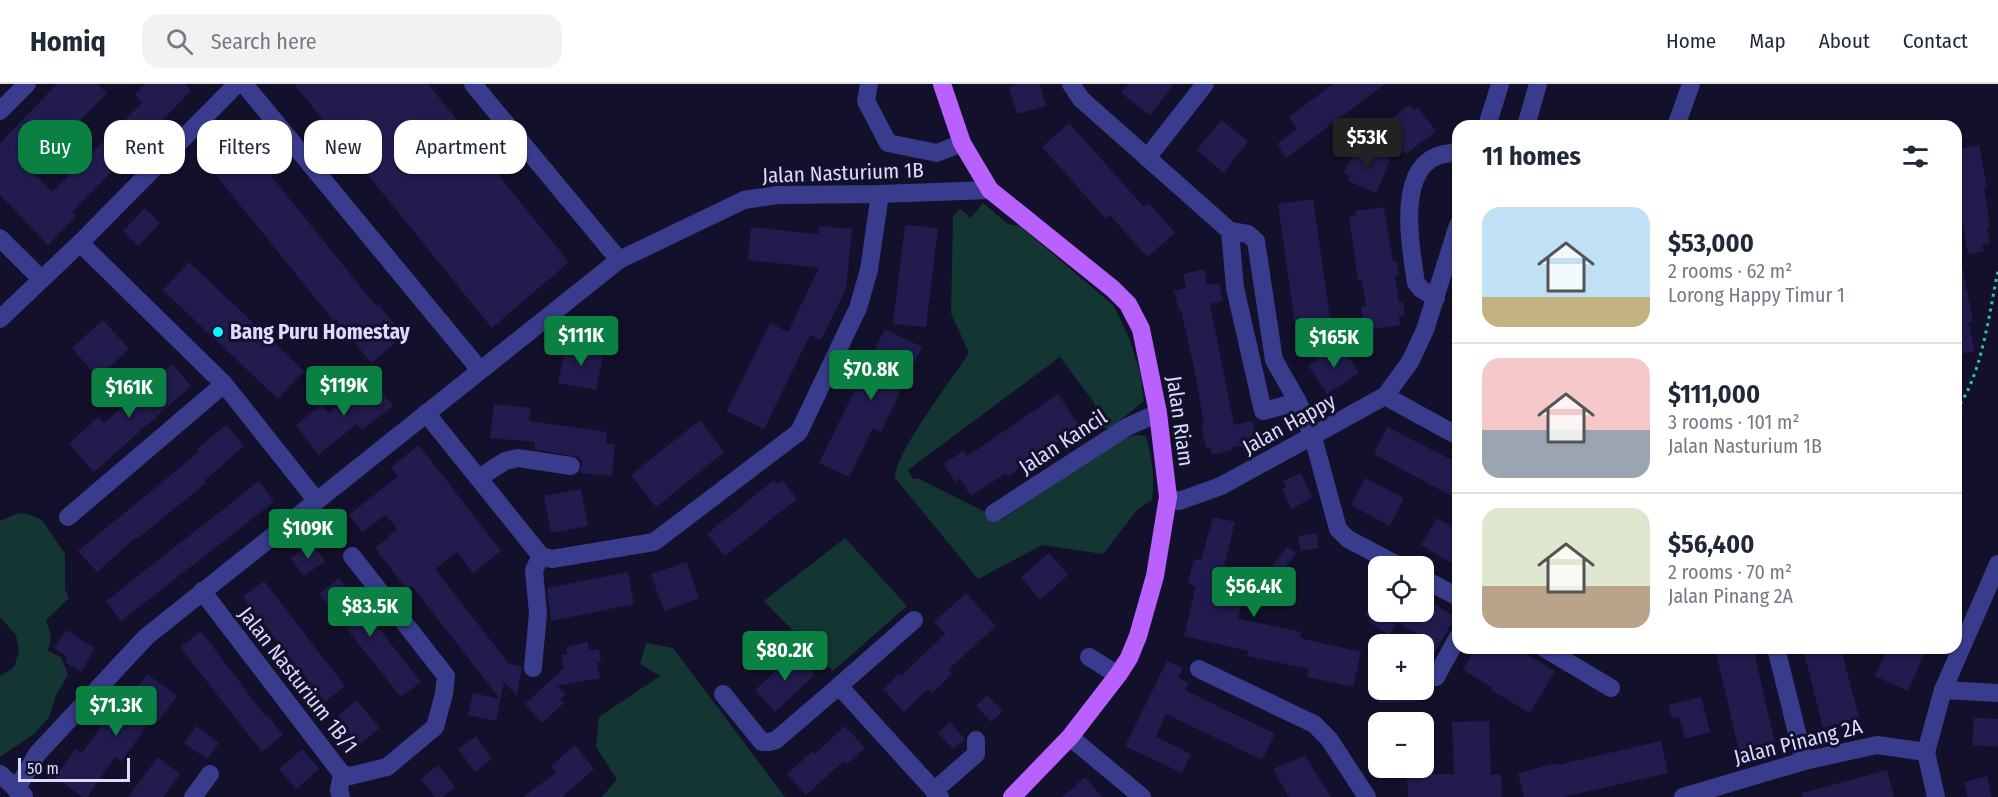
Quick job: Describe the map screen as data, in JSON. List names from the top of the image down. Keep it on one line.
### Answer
{"streets":{"main road":["Jalan Riam"],"street":["Jalan Nasturium 1B","Jalan Happy","Jalan Kancil","Jalan Nasturium 1B/1","Jalan Pinang 2A"]},"crossings":[["Jalan Nasturium 1B","Jalan Riam"],["Jalan Nasturium 1B","Jalan Nasturium 1B/1"],["Jalan Riam","Jalan Happy"],["Jalan Riam","Jalan Kancil"]],"places":["Bang Puru Homestay"],"scale_bar":"50 m","page":{"header":"Homiq","search":"Search here","nav":["Home","Map","About","Contact"],"price":["$53K","$111K","$165K","$70.8K","$119K","$161K","$109K","$56.4K","$83.5K","$80.2K","$71.3K"],"chip":["Buy","Rent","Filters","New","Apartment"],"heading":"11 homes","list":[{"name":"$53,000","note":"2 rooms · 62 m² · Lorong Happy Timur 1"},{"name":"$111,000","note":"3 rooms · 101 m² · Jalan Nasturium 1B"},{"name":"$56,400","note":"2 rooms · 70 m² · Jalan Pinang 2A"}],"map_buttons":["+","−"],"scale":"50 m"}}
